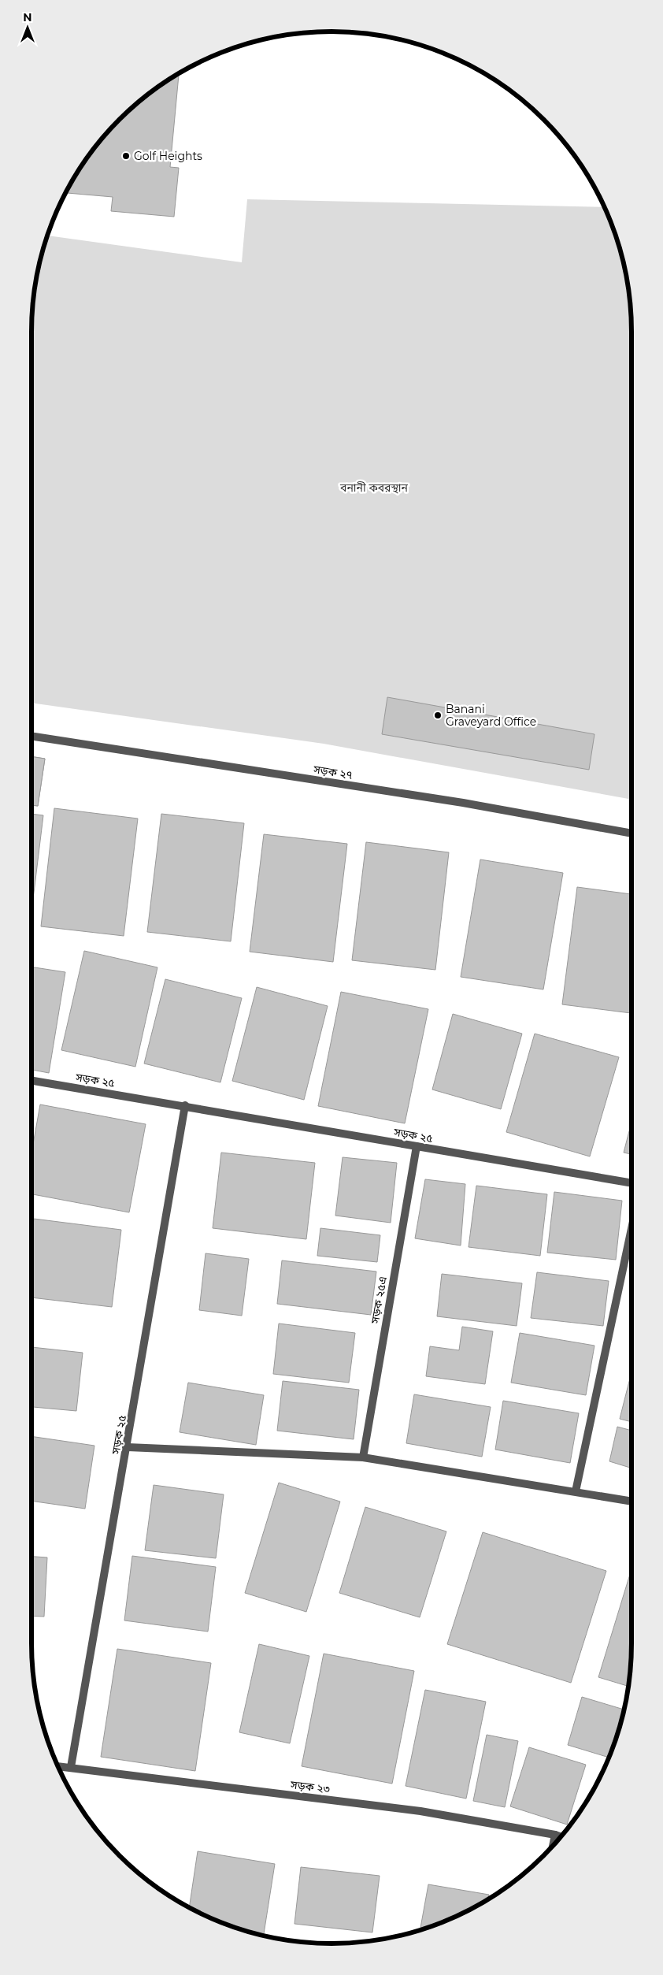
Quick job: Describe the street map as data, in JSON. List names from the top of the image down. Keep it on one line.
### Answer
{"streets":{"street":["সড়ক ২৭","সড়ক ২৫","সড়ক ২৫এ","সড়ক ২৩"]},"crossings":[["সড়ক ২৫","সড়ক ২৫এ"],["সড়ক ২৫","সড়ক ২৩"]],"parks":["বনানী কবরস্থান"],"places":["Golf Heights","Banani Graveyard Office"],"north":"top"}
